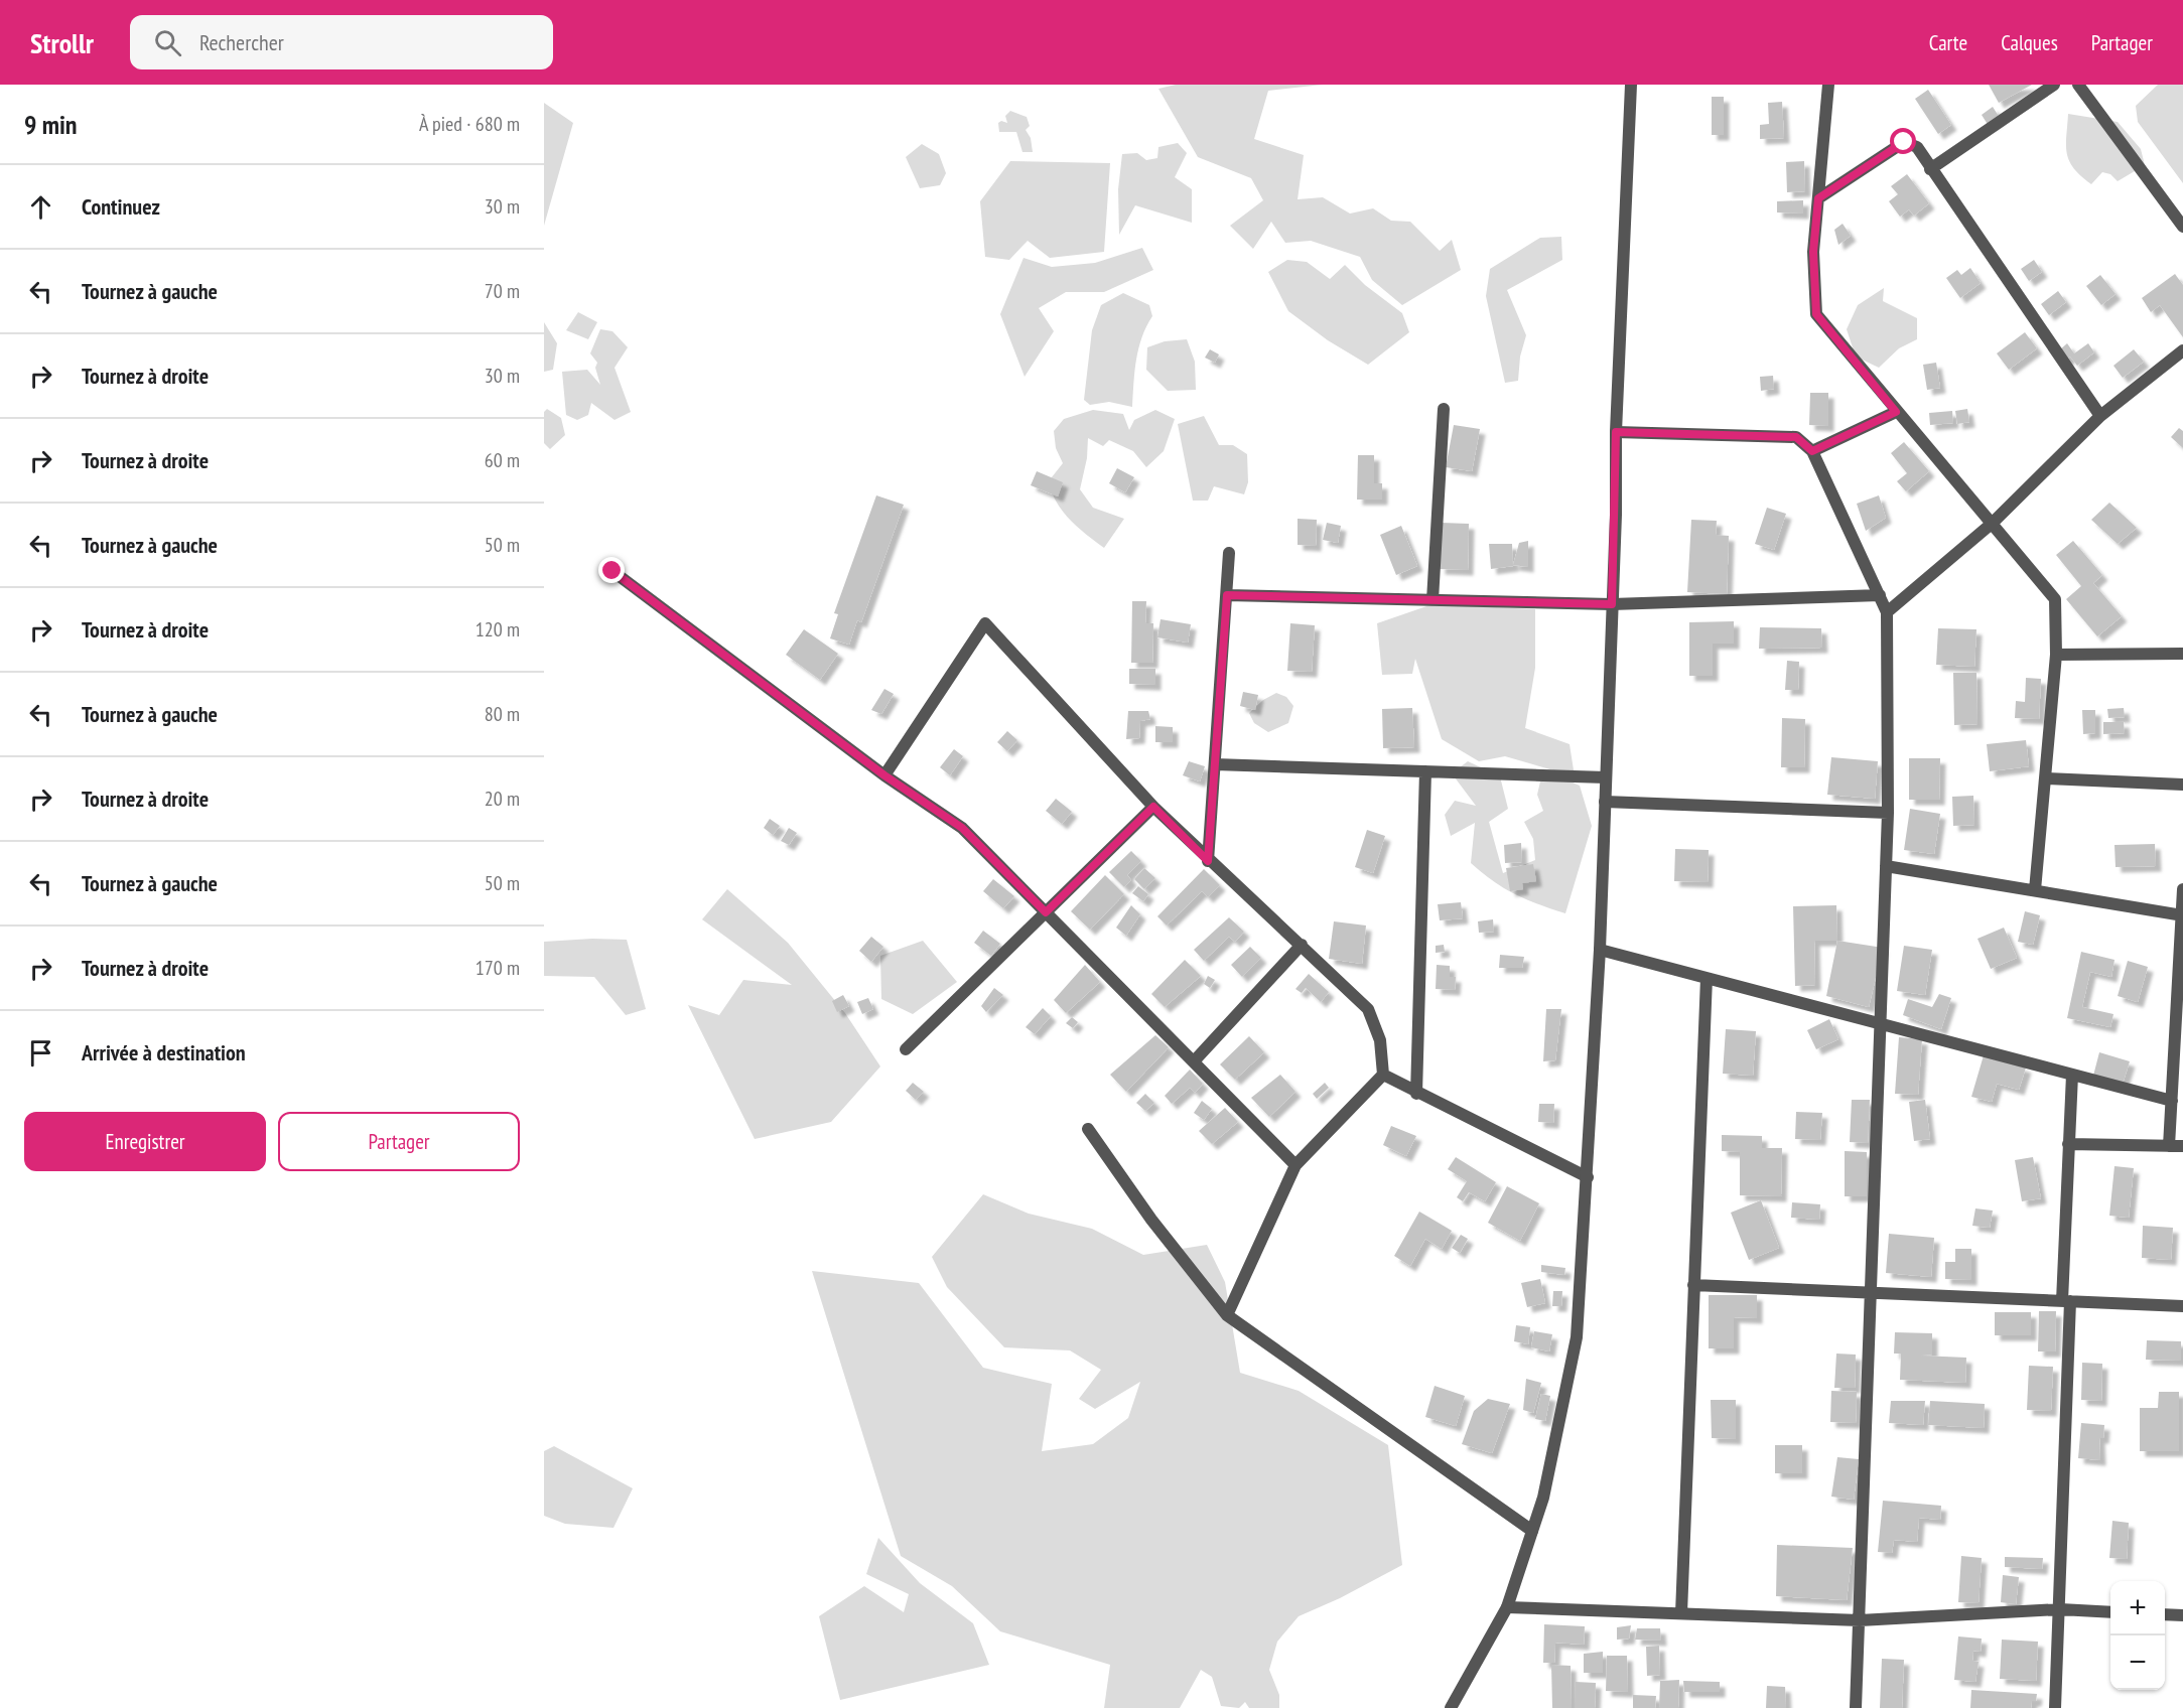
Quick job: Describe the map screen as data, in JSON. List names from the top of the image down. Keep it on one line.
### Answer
{"page":{"header":"Strollr","search":"Rechercher","nav":["Carte","Calques","Partager"],"heading":["9 min","À pied · 680 m"],"list":[["Continuez","30 m"],["Tournez à gauche","70 m"],["Tournez à droite","30 m"],["Tournez à droite","60 m"],["Tournez à gauche","50 m"],["Tournez à droite","120 m"],["Tournez à gauche","80 m"],["Tournez à droite","20 m"],["Tournez à gauche","50 m"],["Tournez à droite","170 m"],"Arrivée à destination"],"buttons":["Enregistrer","Partager"],"map_buttons":["+","−"]}}
